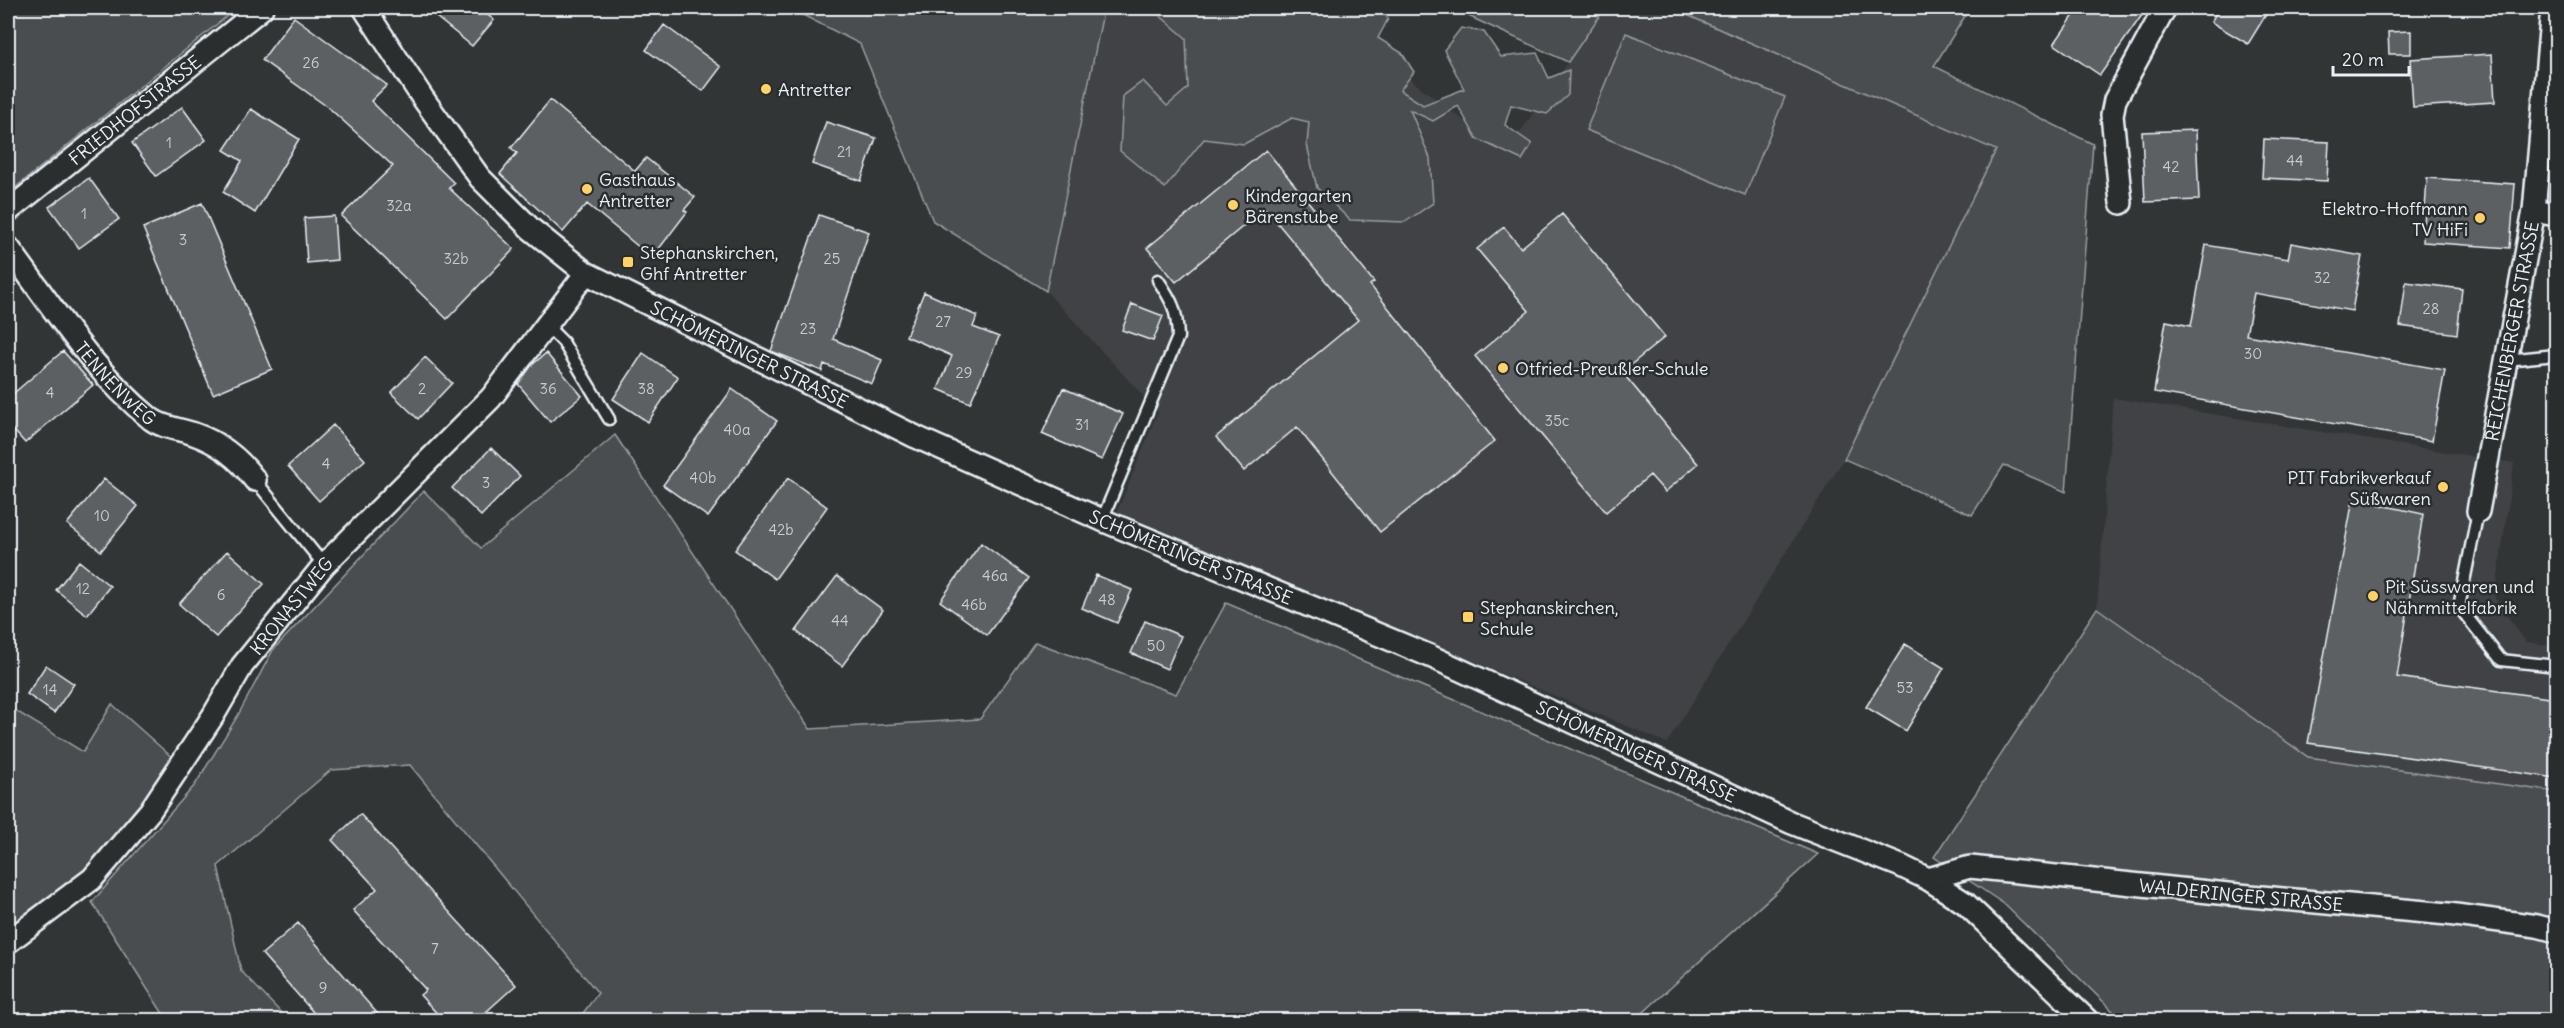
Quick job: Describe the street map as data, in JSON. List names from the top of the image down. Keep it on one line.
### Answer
{"streets":{"street":["FRIEDHOFSTRASSE","REICHENBERGER STRASSE","SCHÖMERINGER STRASSE","TENNENWEG","KRONASTWEG","WALDERINGER STRASSE"]},"crossings":[["SCHÖMERINGER STRASSE","KRONASTWEG"],["SCHÖMERINGER STRASSE","WALDERINGER STRASSE"]],"places":{"other":["Antretter","Gasthaus Antretter","Kindergarten Bärenstube","Elektro-Hoffmann TV HiFi","Otfried-Preußler-Schule","PIT Fabrikverkauf Süßwaren","Pit Süsswaren und Nährmittelfabrik"],"transit":["Stephanskirchen, Ghf Antretter","Stephanskirchen, Schule"]},"house_numbers":["26","1","21","44","42","32a","1","3","32b","25","32","28","27","23","30","29","2","36","38","4","35c","31","40a","4","40b","3","10","42b","46a","12","6","48","46b","44","50","53","14","7","9"],"scale_bar":"20 m"}
